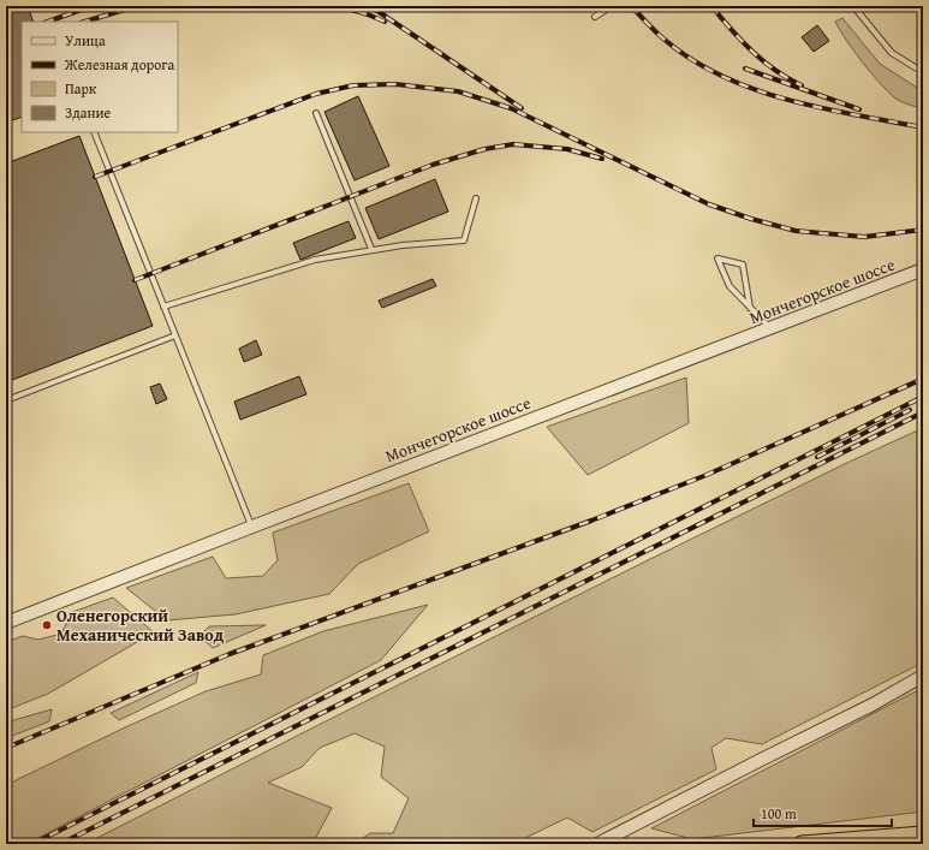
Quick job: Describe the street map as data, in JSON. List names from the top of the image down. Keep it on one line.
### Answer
{"streets":{"street":["Мончегорское шоссе"]},"places":["Оленегорский Механический Завод"],"legend":["Улица","Железная дорога","Парк","Здание"],"scale_bar":"100 m"}
